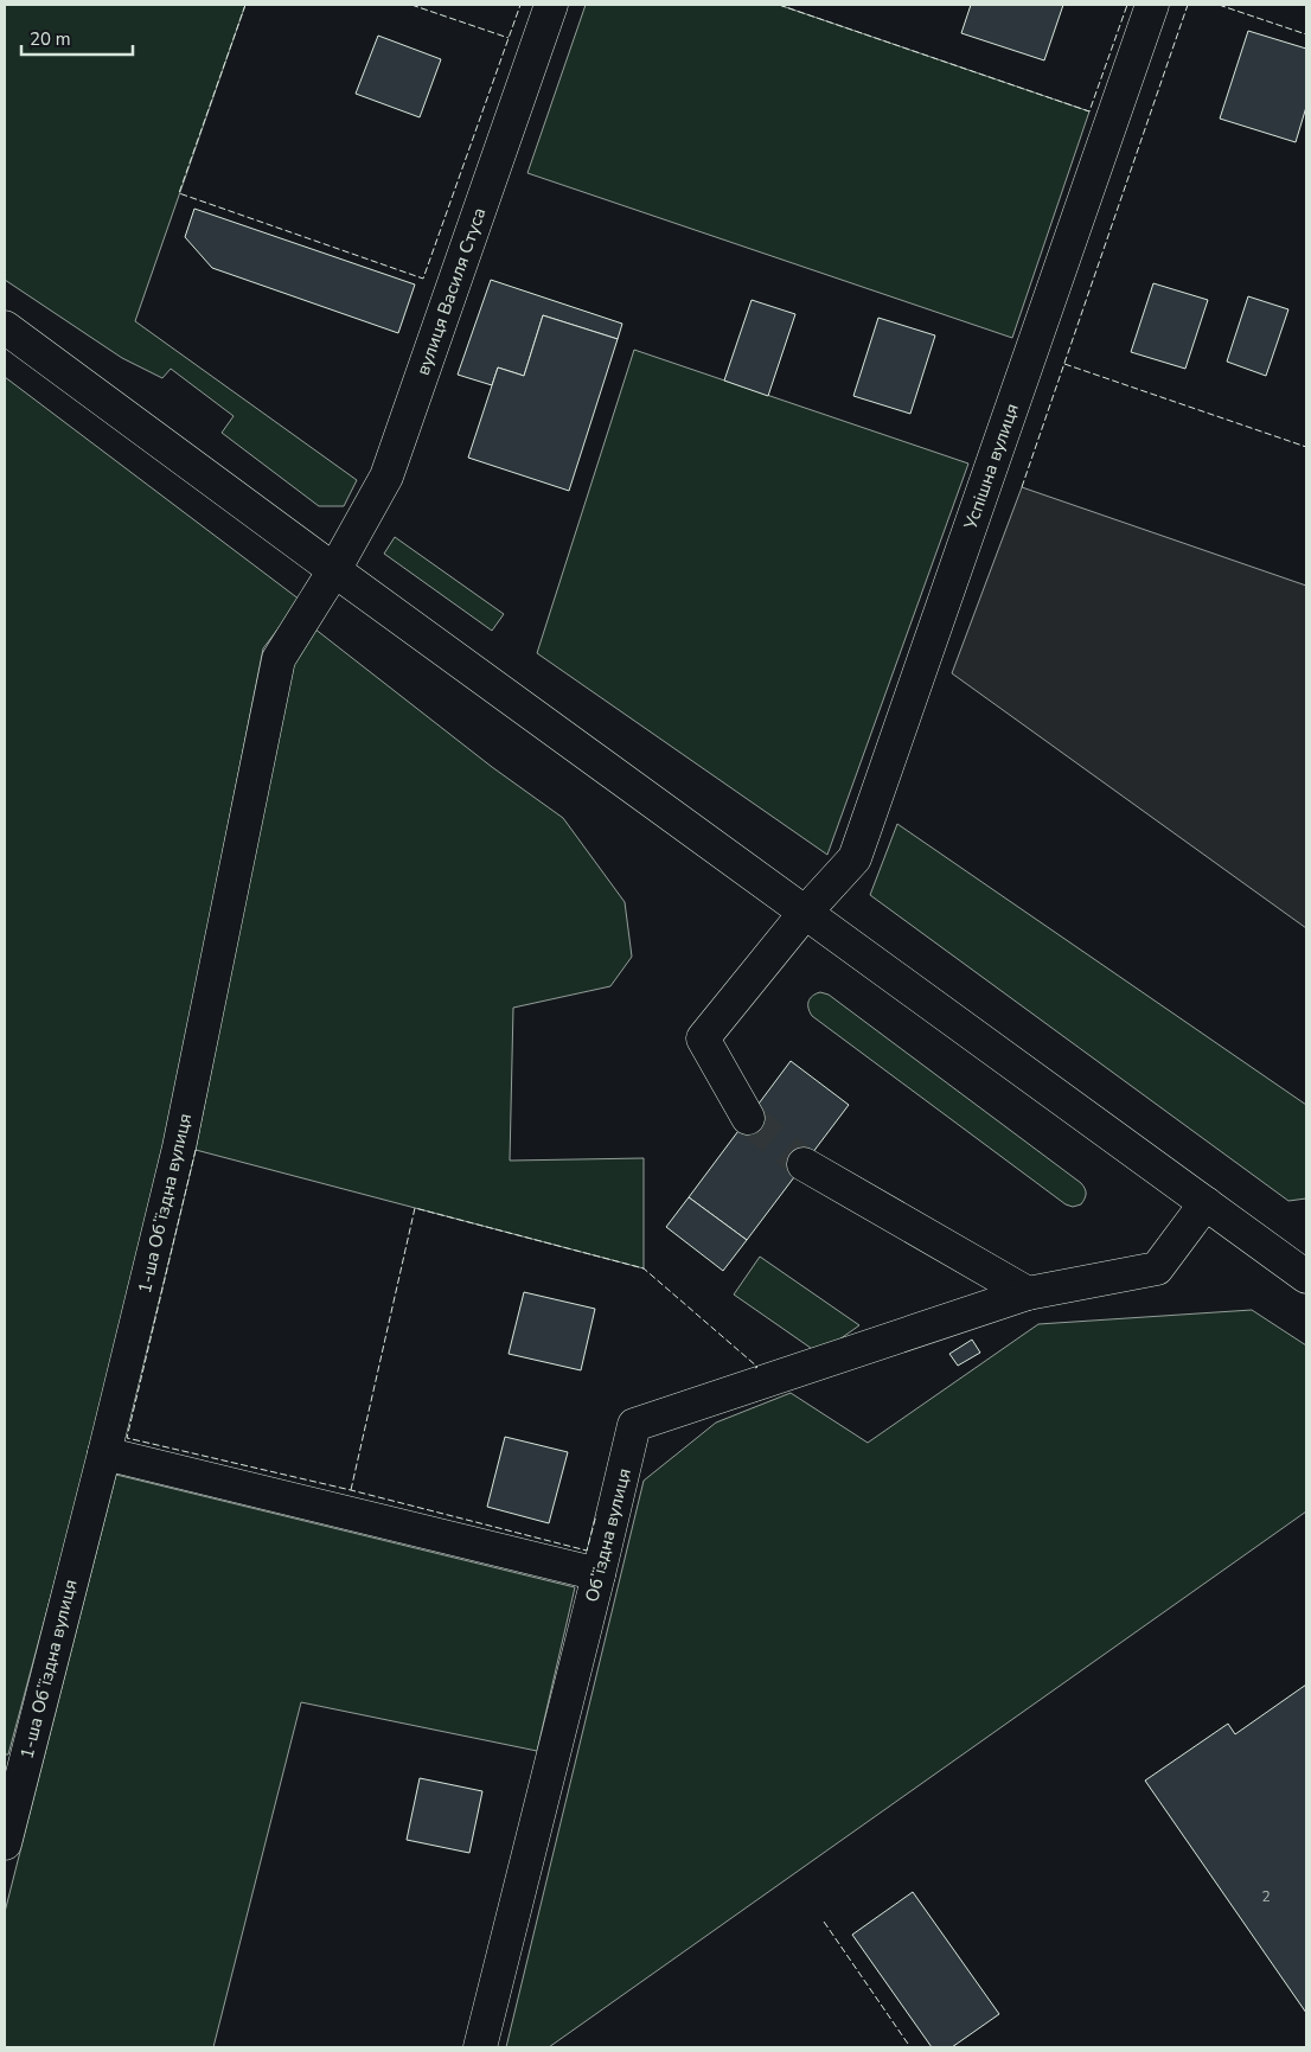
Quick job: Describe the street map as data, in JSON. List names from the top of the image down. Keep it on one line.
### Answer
{"streets":{"street":["вулиця Василя Стуса","Успішна вулиця","1-ша Обʼїздна вулиця","Обʼїздна вулиця"]},"crossings":[["вулиця Василя Стуса","1-ша Обʼїздна вулиця"]],"house_numbers":["2"],"scale_bar":"20 m"}
